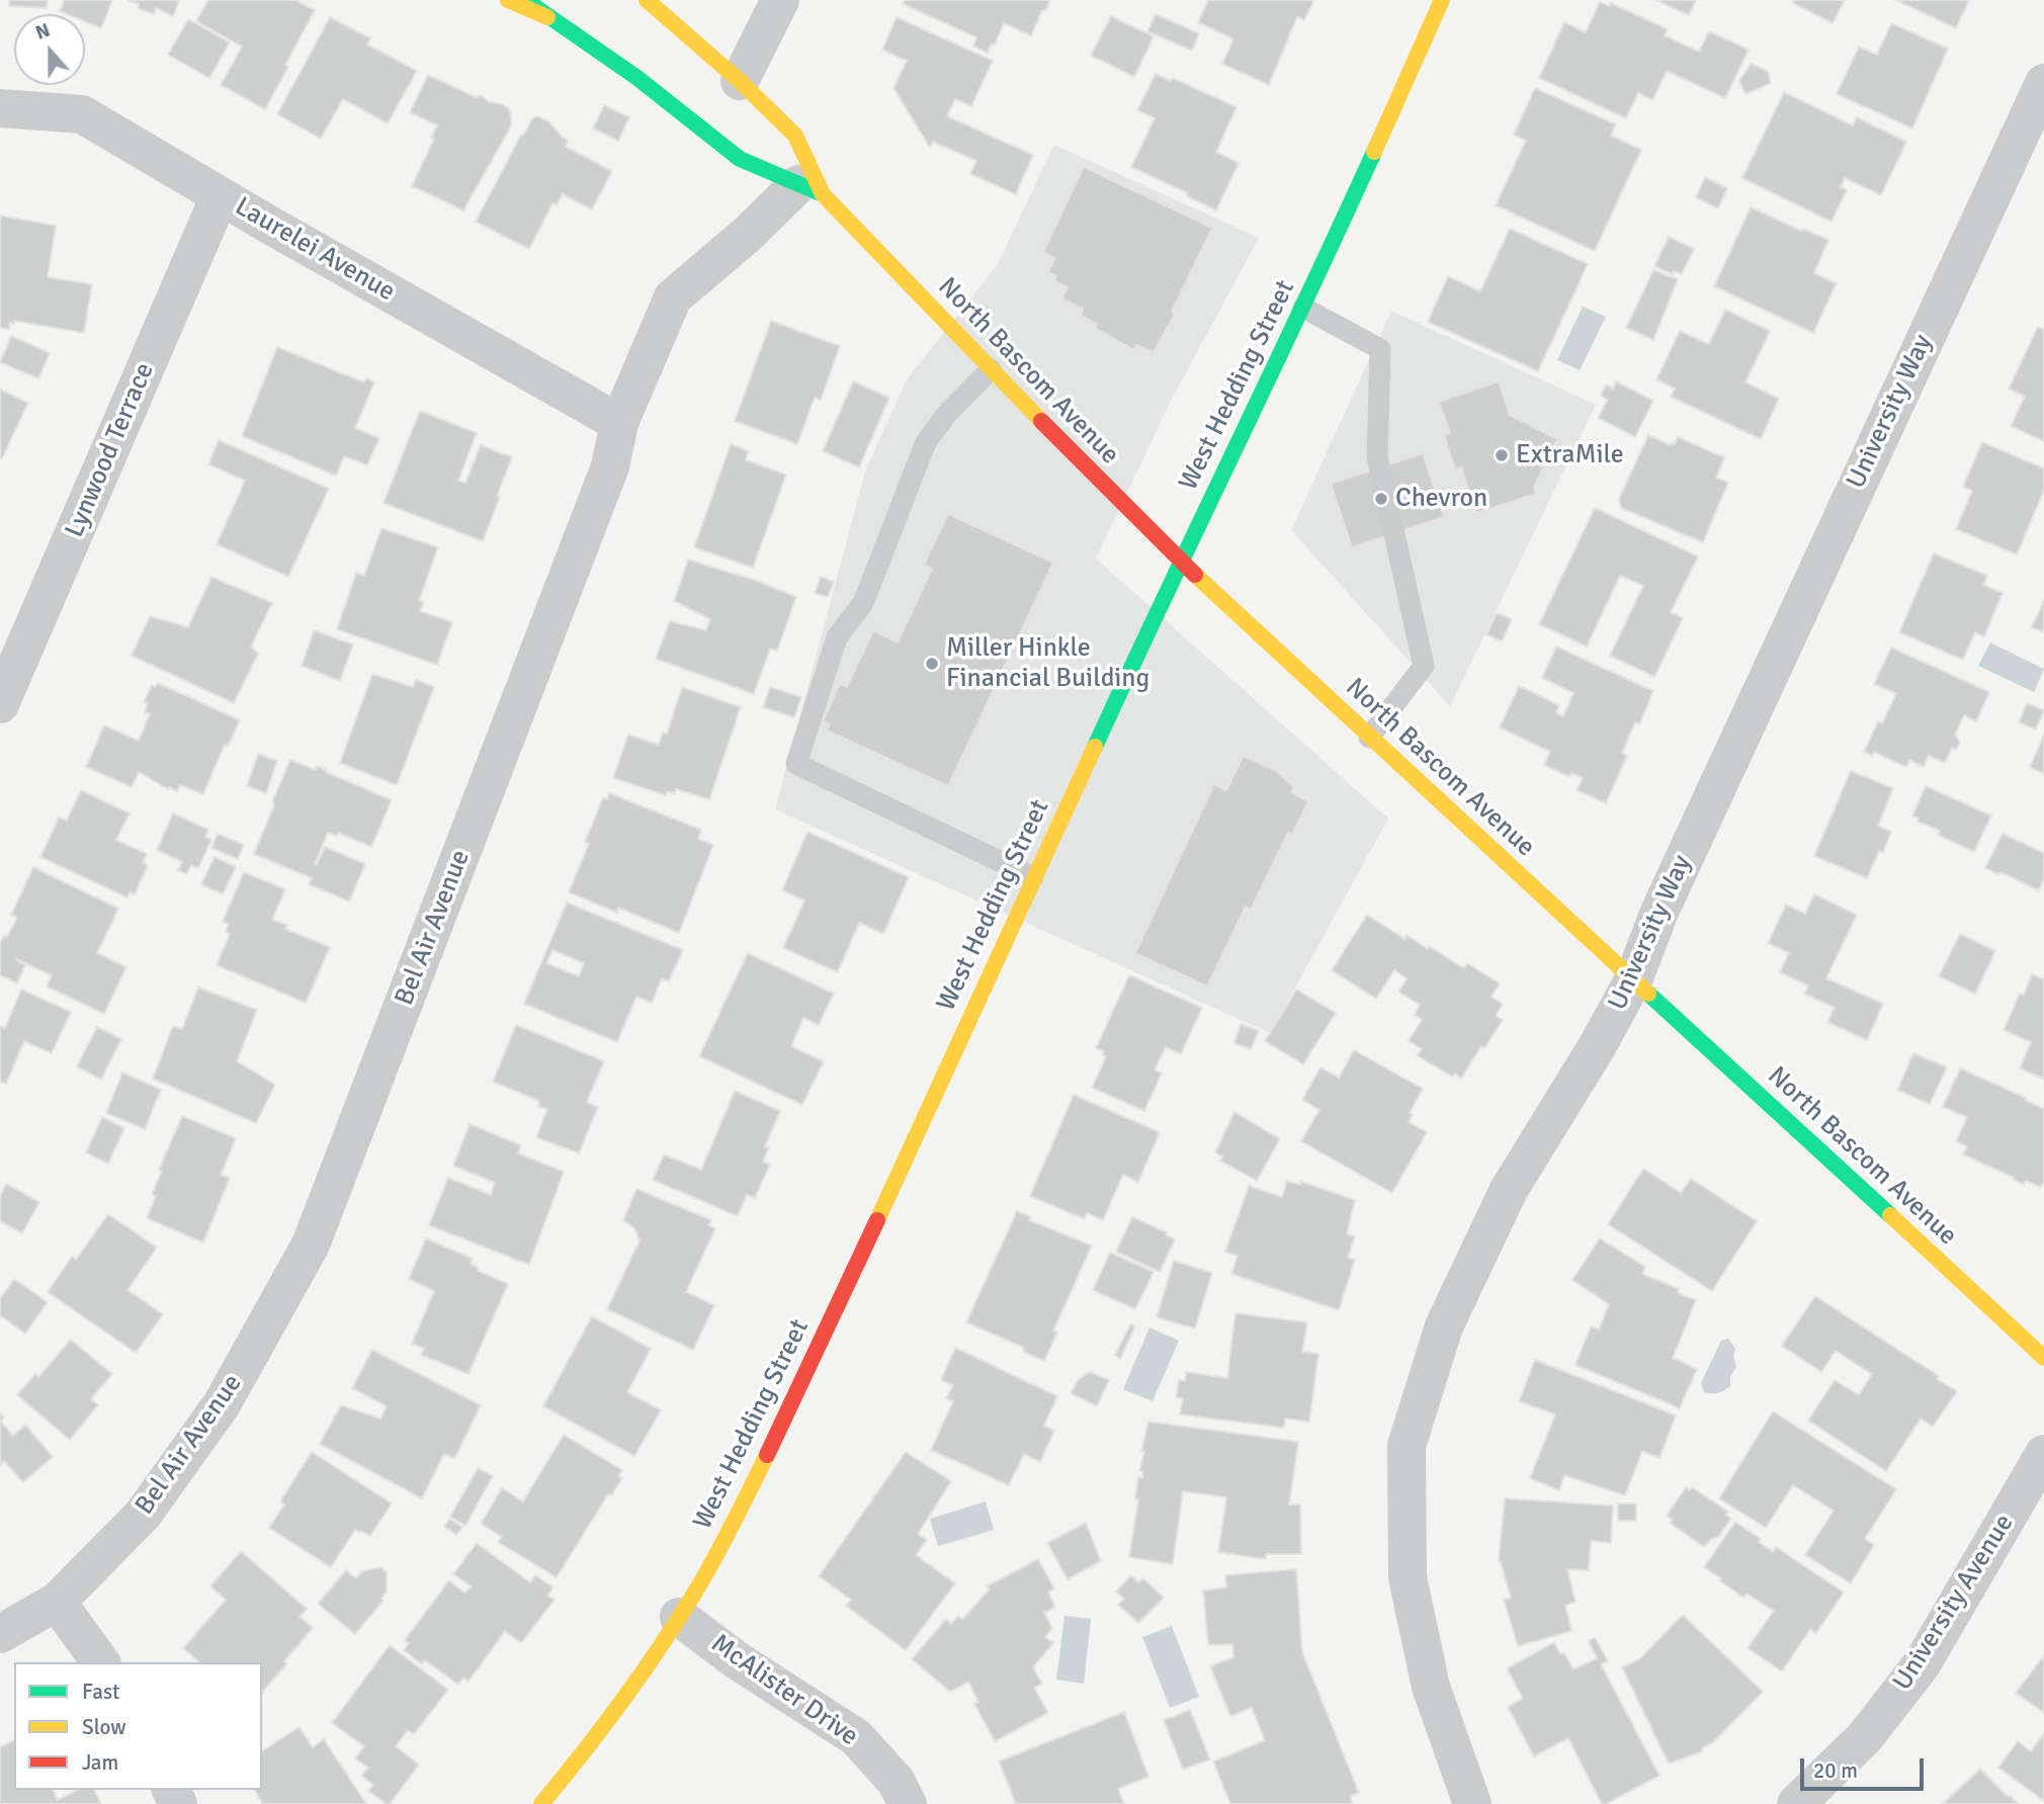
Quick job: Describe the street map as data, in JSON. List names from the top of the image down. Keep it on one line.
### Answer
{"streets":{"main road":["North Bascom Avenue","West Hedding Street"],"street":["Laurelei Avenue","University Way","Lynwood Terrace","Bel Air Avenue","University Avenue","McAlister Drive"]},"crossings":[["Laurelei Avenue","Lynwood Terrace"],["Laurelei Avenue","Bel Air Avenue"],["North Bascom Avenue","West Hedding Street"],["North Bascom Avenue","University Way"],["North Bascom Avenue","Bel Air Avenue"],["West Hedding Street","McAlister Drive"]],"places":["ExtraMile","Chevron","Miller Hinkle Financial Building"],"legend":["Fast","Slow","Jam"],"scale_bar":"20 m","north":"top"}
